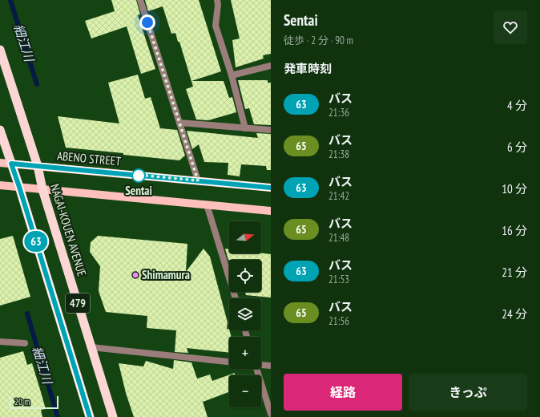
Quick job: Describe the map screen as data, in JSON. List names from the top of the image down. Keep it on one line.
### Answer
{"streets":{"highway":["NAGAI-KOUEN AVENUE","479"],"main road":["ABENO STREET"]},"crossings":[["ABENO STREET","NAGAI-KOUEN AVENUE"],["ABENO STREET","479"]],"water":["細江川"],"places":["Sentai","Shimamura"],"lines":["bus line 63"],"scale_bar":"20 m","north":"right","page":{"on_map":"63","heading":[["Sentai","徒歩 · 2 分 · 90 m"],"発車時刻"],"list":[{"mark":"63","name":"バス","note":"21:36","value":"4 分"},{"mark":"65","name":"バス","note":"21:38","value":"6 分"},{"mark":"63","name":"バス","note":"21:42","value":"10 分"},{"mark":"65","name":"バス","note":"21:48","value":"16 分"},{"mark":"63","name":"バス","note":"21:53","value":"21 分"},{"mark":"65","name":"バス","note":"21:56","value":"24 分"}],"map_buttons":["+","−"],"buttons":["経路","きっぷ"],"scale":"20 m"}}
